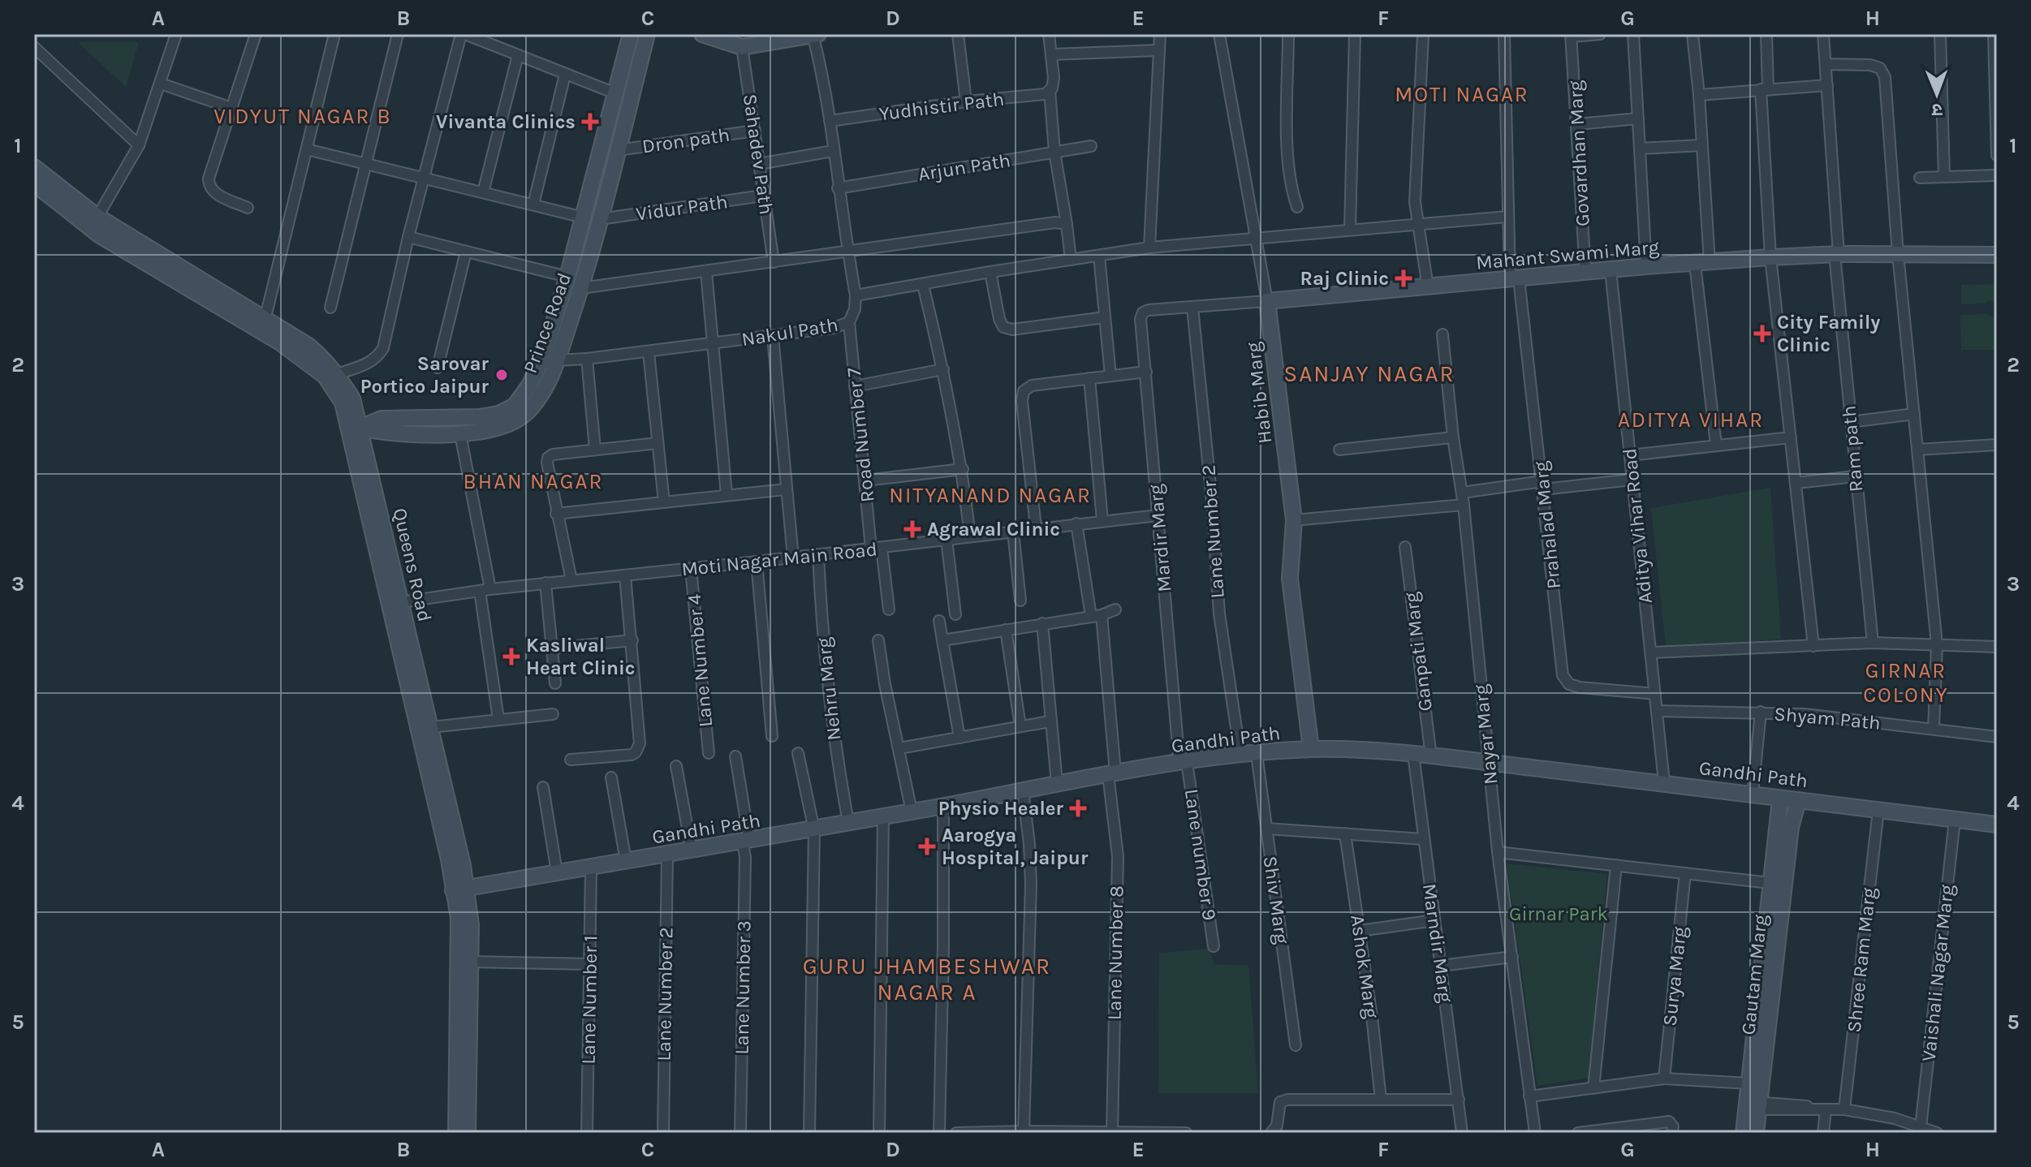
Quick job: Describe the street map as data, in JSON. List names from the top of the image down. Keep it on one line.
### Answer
{"streets":{"street":["Yudhistir Path","Dron path","Govardhan Marg","Sahadev Path","Arjun Path","Vidur Path","Mahant Swami Marg","Prince Road","Nakul Path","Habib Marg","Road Number 7","Ram path","Prahalad Marg","Aditya Vihar Road","Lane Number 2","Mardir Marg","Moti Nagar Main Road","Queens Road","Ganpati Marg","Lane Number 4","Nehru Marg","Shyam Path","Nayar Marg","Gandhi Path","Lane number 9","Shiv Marg","Marndir Marg","Lane Number 8","Shree Ram Marg","Ashok Marg","Vaishali Nagar Marg","Gautam Marg","Surya Marg","Lane Number 3","Lane Number 1"]},"crossings":[["Yudhistir Path","Nakul Path"],["Dron path","Sahadev Path"],["Dron path","Prince Road"],["Govardhan Marg","Mahant Swami Marg"],["Sahadev Path","Vidur Path"],["Arjun Path","Nakul Path"],["Vidur Path","Prince Road"],["Mahant Swami Marg","Habib Marg"],["Mahant Swami Marg","Ram path"],["Mahant Swami Marg","Prahalad Marg"],["Mahant Swami Marg","Aditya Vihar Road"],["Mahant Swami Marg","Lane Number 2"],["Mahant Swami Marg","Mardir Marg"],["Prince Road","Nakul Path"],["Prince Road","Queens Road"],["Nakul Path","Road Number 7"],["Habib Marg","Gandhi Path"],["Road Number 7","Moti Nagar Main Road"],["Prahalad Marg","Aditya Vihar Road"],["Aditya Vihar Road","Shyam Path"],["Aditya Vihar Road","Gandhi Path"],["Lane Number 2","Gandhi Path"],["Mardir Marg","Moti Nagar Main Road"],["Mardir Marg","Gandhi Path"],["Mardir Marg","Lane number 9"],["Moti Nagar Main Road","Queens Road"],["Moti Nagar Main Road","Lane Number 4"],["Moti Nagar Main Road","Nehru Marg"],["Moti Nagar Main Road","Lane Number 8"],["Queens Road","Gandhi Path"],["Ganpati Marg","Gandhi Path"],["Nehru Marg","Gandhi Path"],["Nayar Marg","Gandhi Path"],["Gandhi Path","Lane number 9"],["Gandhi Path","Shiv Marg"],["Gandhi Path","Marndir Marg"],["Gandhi Path","Lane Number 8"],["Gandhi Path","Shree Ram Marg"],["Gandhi Path","Vaishali Nagar Marg"],["Gandhi Path","Lane Number 3"],["Gandhi Path","Lane Number 1"]],"districts":["MOTI NAGAR","VIDYUT NAGAR B","SANJAY NAGAR","ADITYA VIHAR","BHAN NAGAR","NITYANAND NAGAR","GIRNAR COLONY","GURU JHAMBESHWAR NAGAR A"],"parks":["Girnar Park"],"places":{"health":["Vivanta Clinics","Raj Clinic","City Family Clinic","Agrawal Clinic","Kasliwal Heart Clinic","Physio Healer","Aarogya Hospital, Jaipur"],"other":["Sarovar Portico Jaipur"]},"north":"bottom","grid":{"columns":["A","B","C","D","E","F","G","H"],"rows":["1","2","3","4","5"]}}
